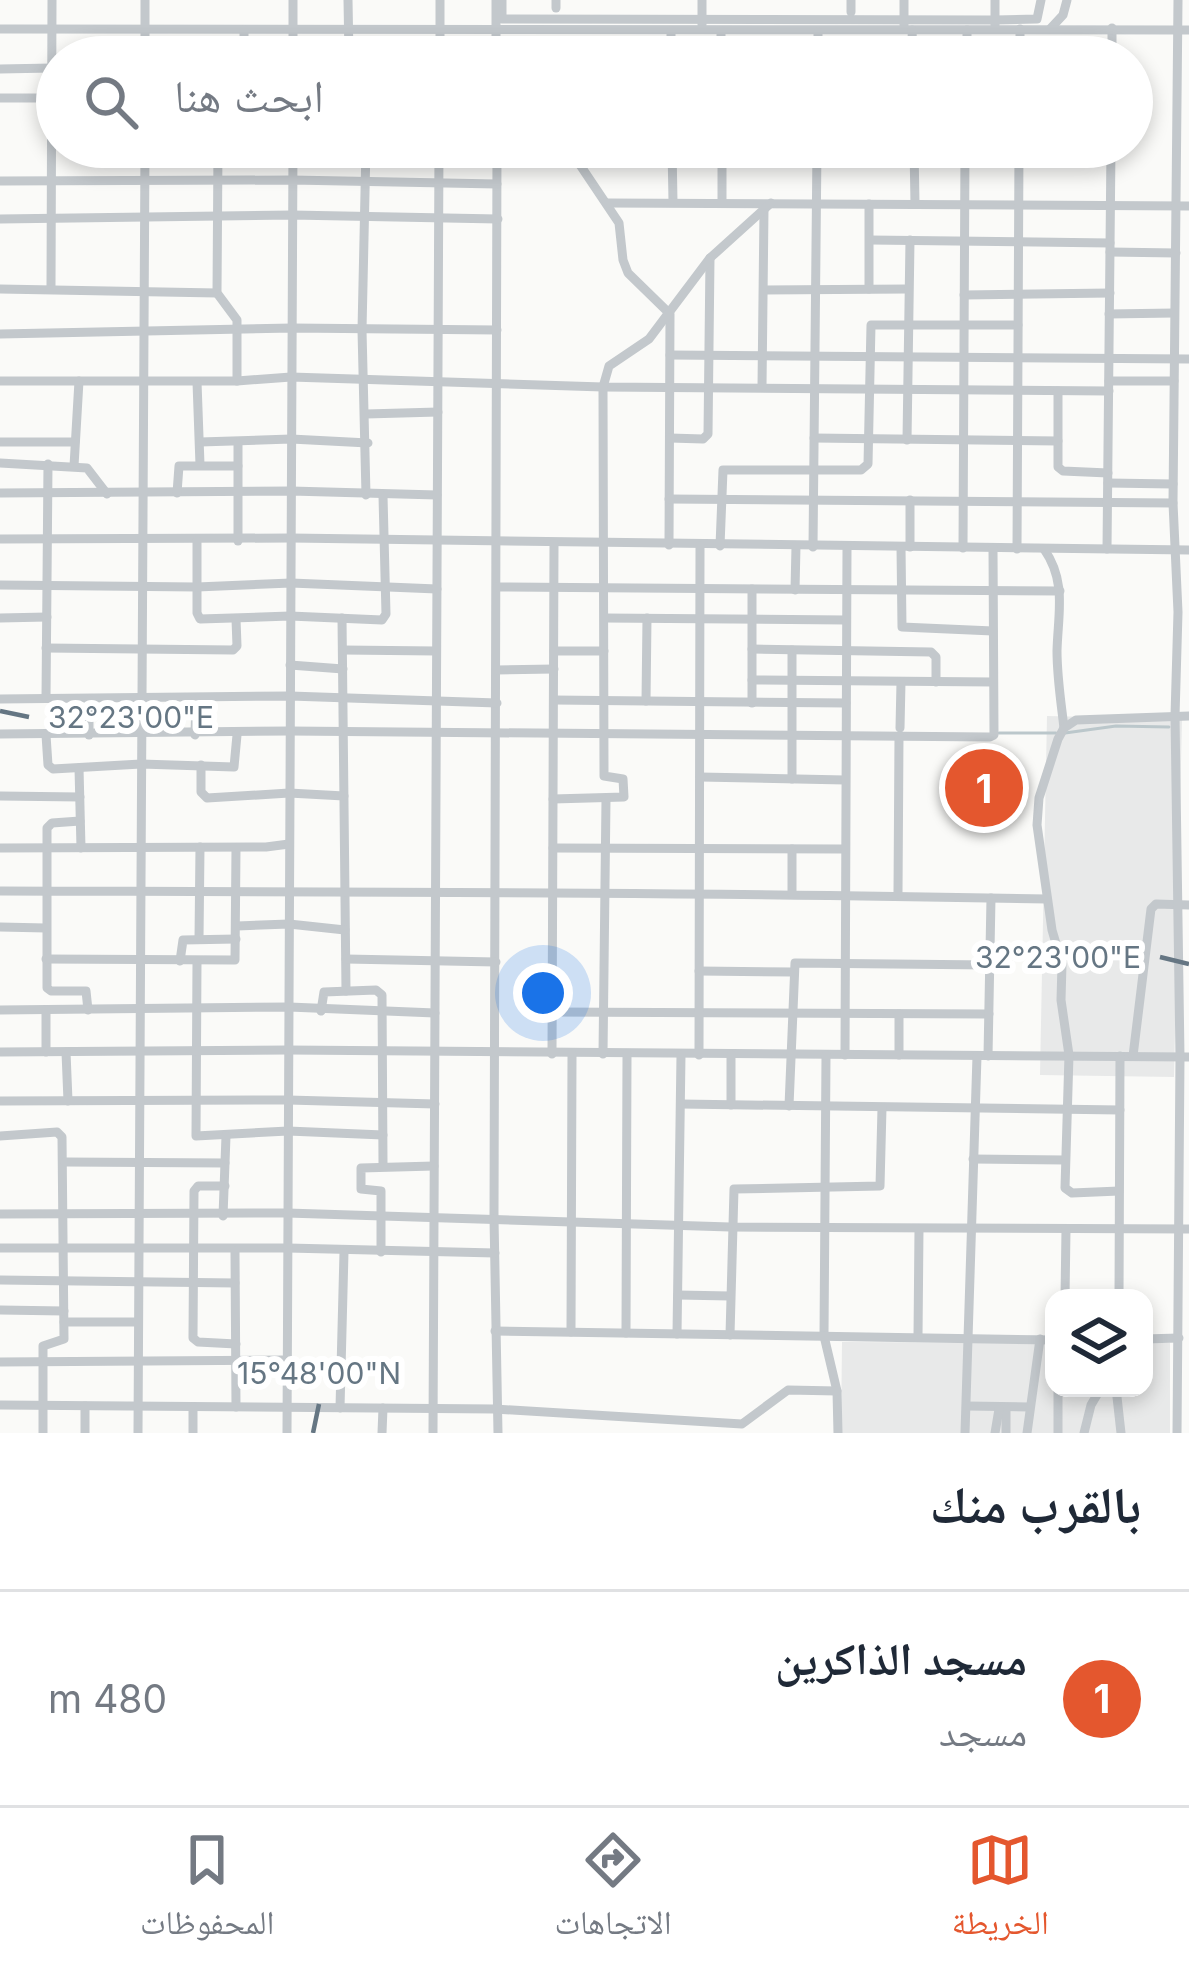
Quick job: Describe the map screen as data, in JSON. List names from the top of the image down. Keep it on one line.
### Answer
{"page":{"search":"ابحث هنا","pins":"1","heading":"بالقرب منك","list":[{"mark":"1","name":"مسجد الذاكرين","note":"مسجد","value":"480 m"}],"nav":["الخريطة","الاتجاهات","المحفوظات"]},"coordinates":["32°23'00\"E","15°48'00\"N"]}
